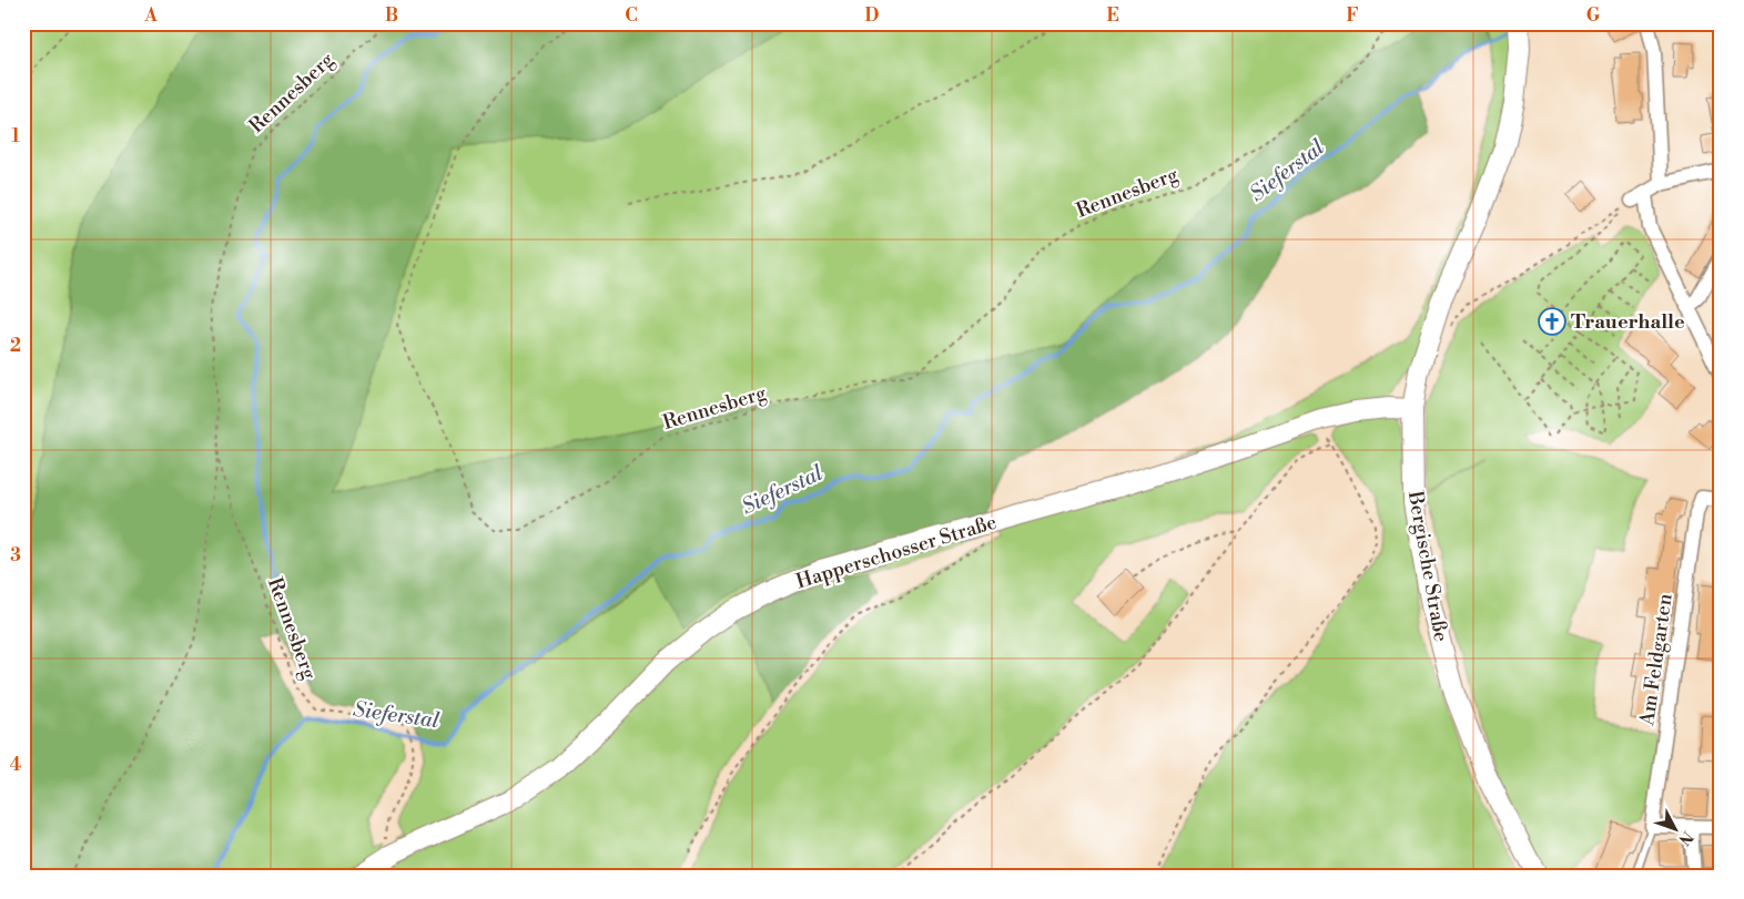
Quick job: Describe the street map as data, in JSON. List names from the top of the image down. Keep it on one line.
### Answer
{"streets":{"street":["Happerschosser Straße","Bergische Straße","Am Feldgarten"],"path":["Rennesberg"]},"crossings":[["Rennesberg","Happerschosser Straße"],["Happerschosser Straße","Bergische Straße"]],"water":["Sieferstal"],"places":{"church":["Trauerhalle"]},"north":"bottom right","grid":{"columns":["A","B","C","D","E","F","G"],"rows":["1","2","3","4"]}}
